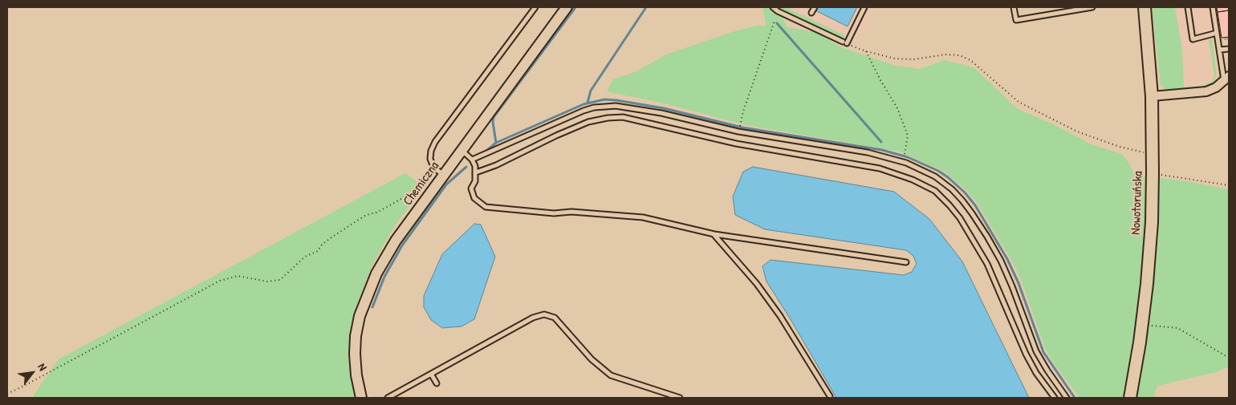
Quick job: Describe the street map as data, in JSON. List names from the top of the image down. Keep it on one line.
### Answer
{"streets":{"main road":["Nowotoruńska"],"street":["Chemiczna"]},"north":"top right"}
